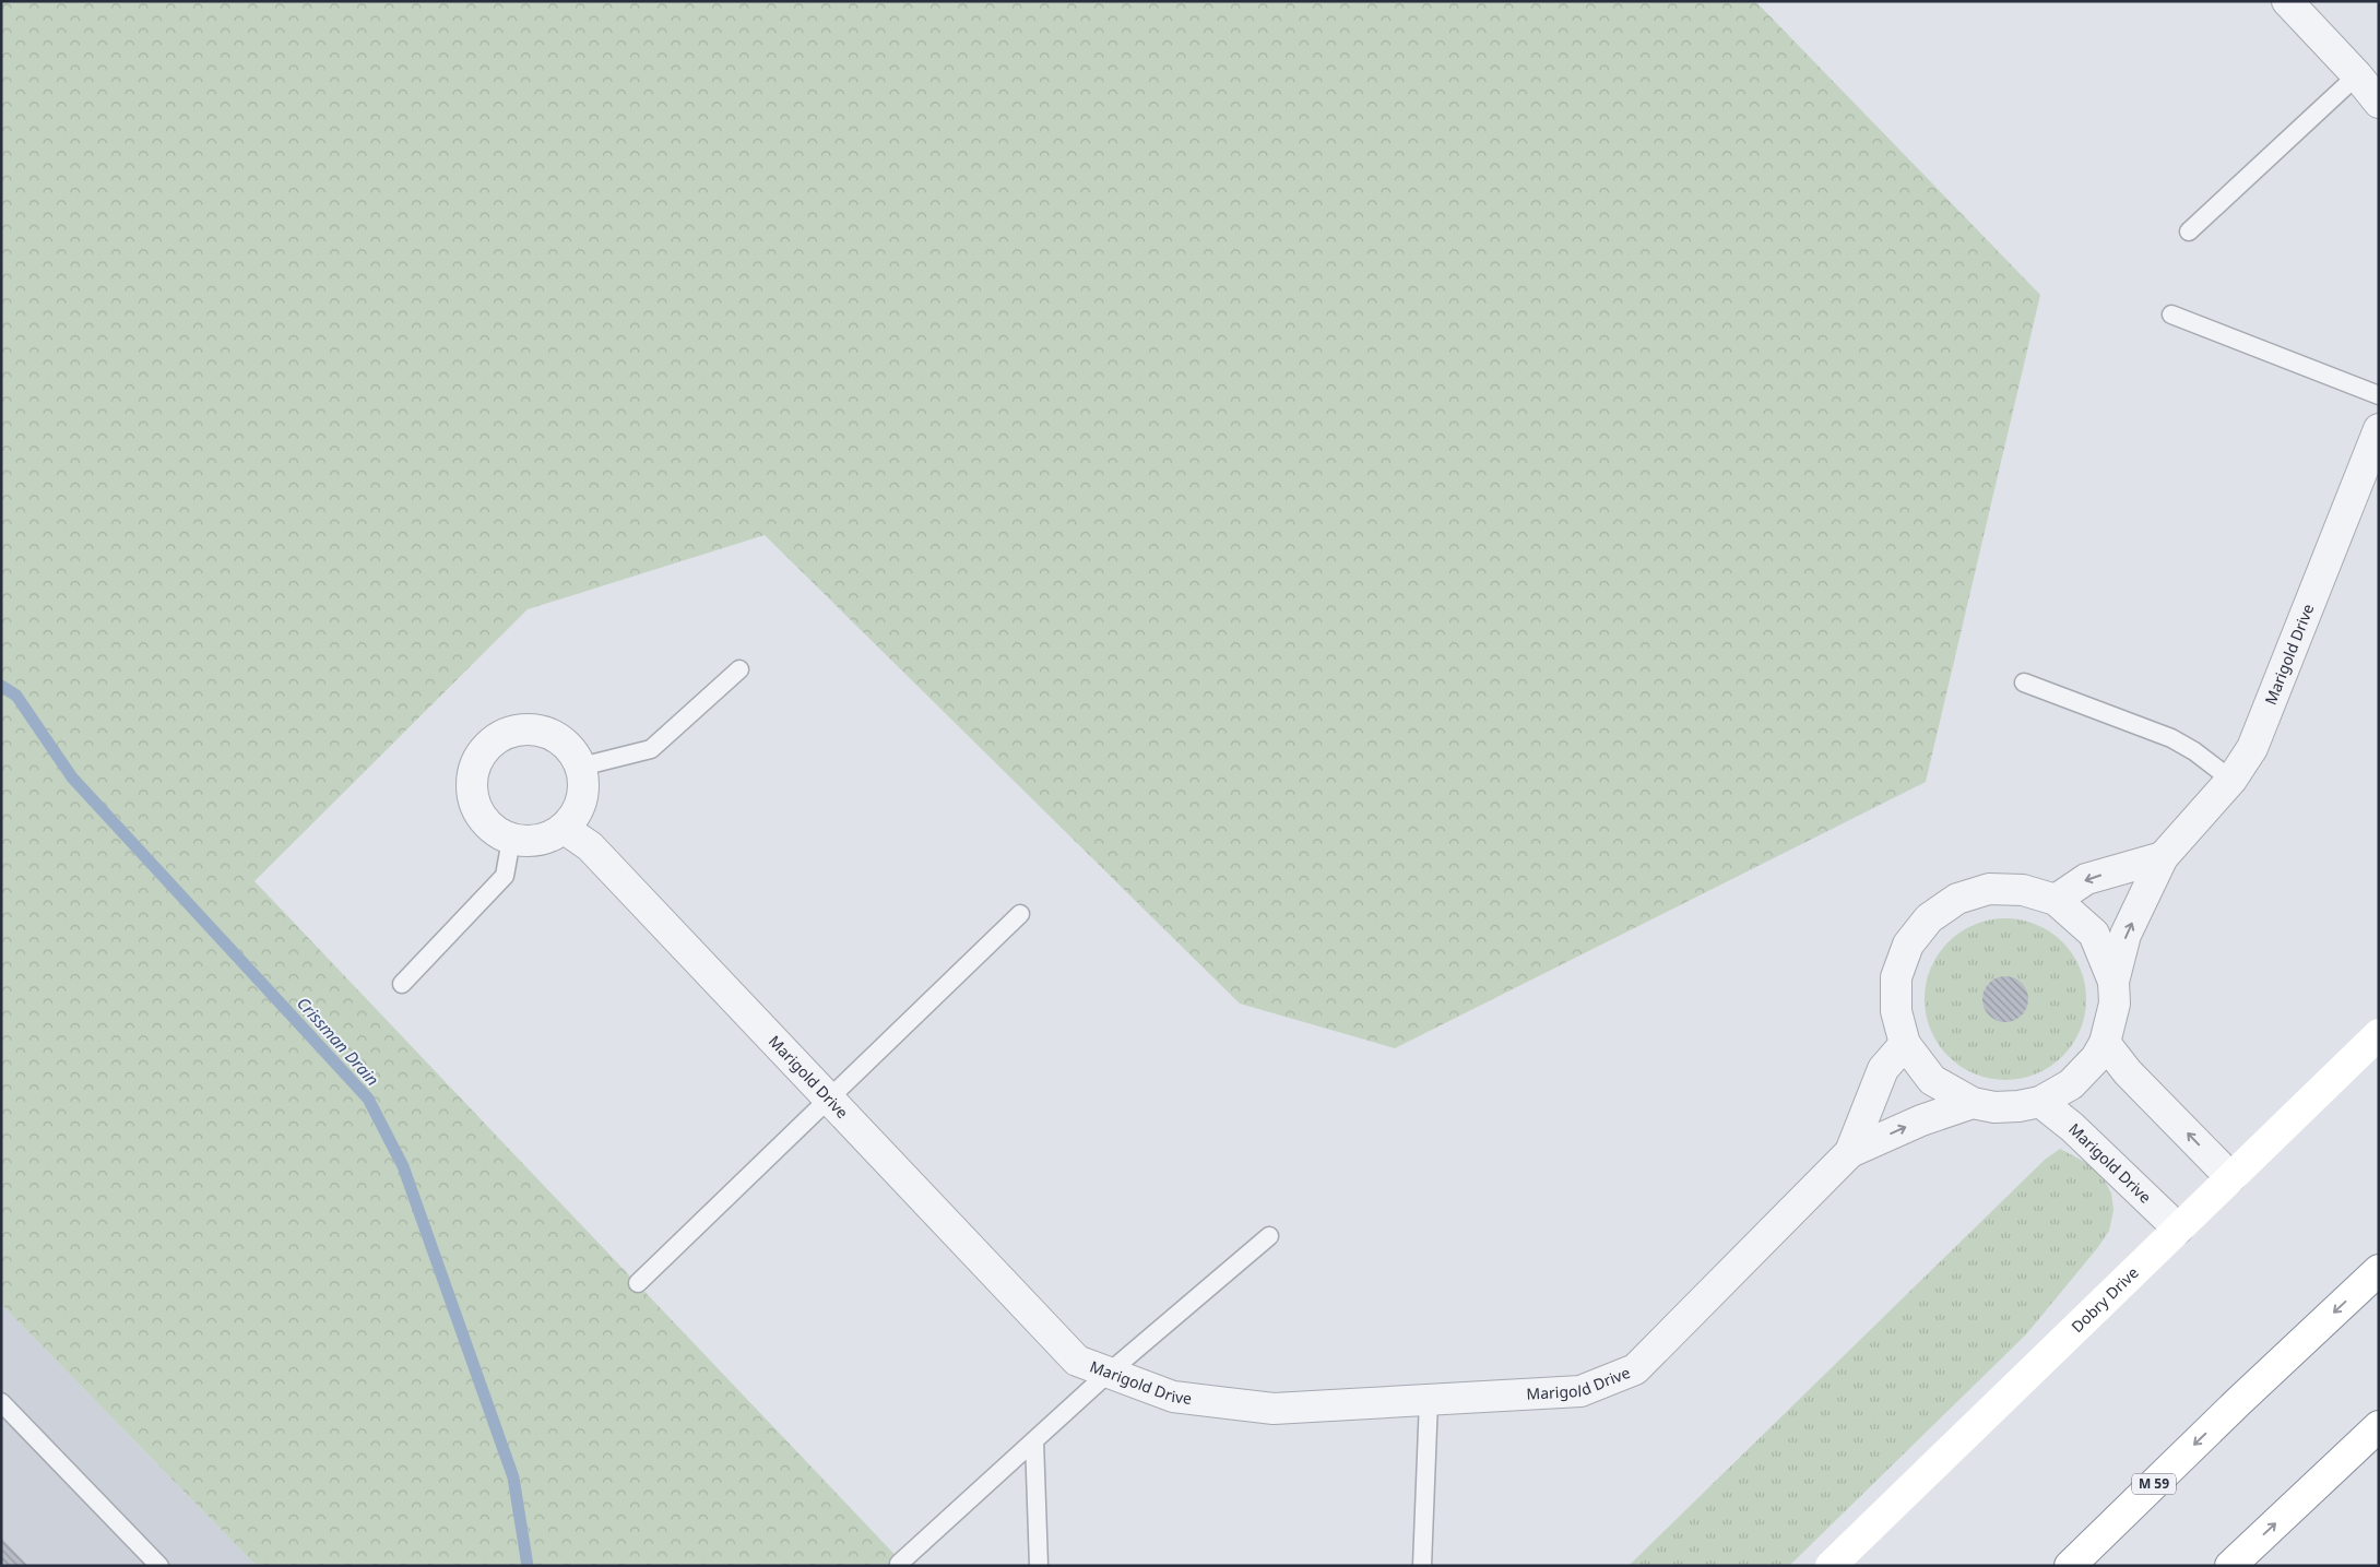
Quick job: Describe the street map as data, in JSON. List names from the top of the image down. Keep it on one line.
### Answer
{"streets":{"main road":["Dobry Drive","M 59"],"street":["Marigold Drive"]},"crossings":[["Marigold Drive","Dobry Drive"]],"water":["Crissman Drain"]}
